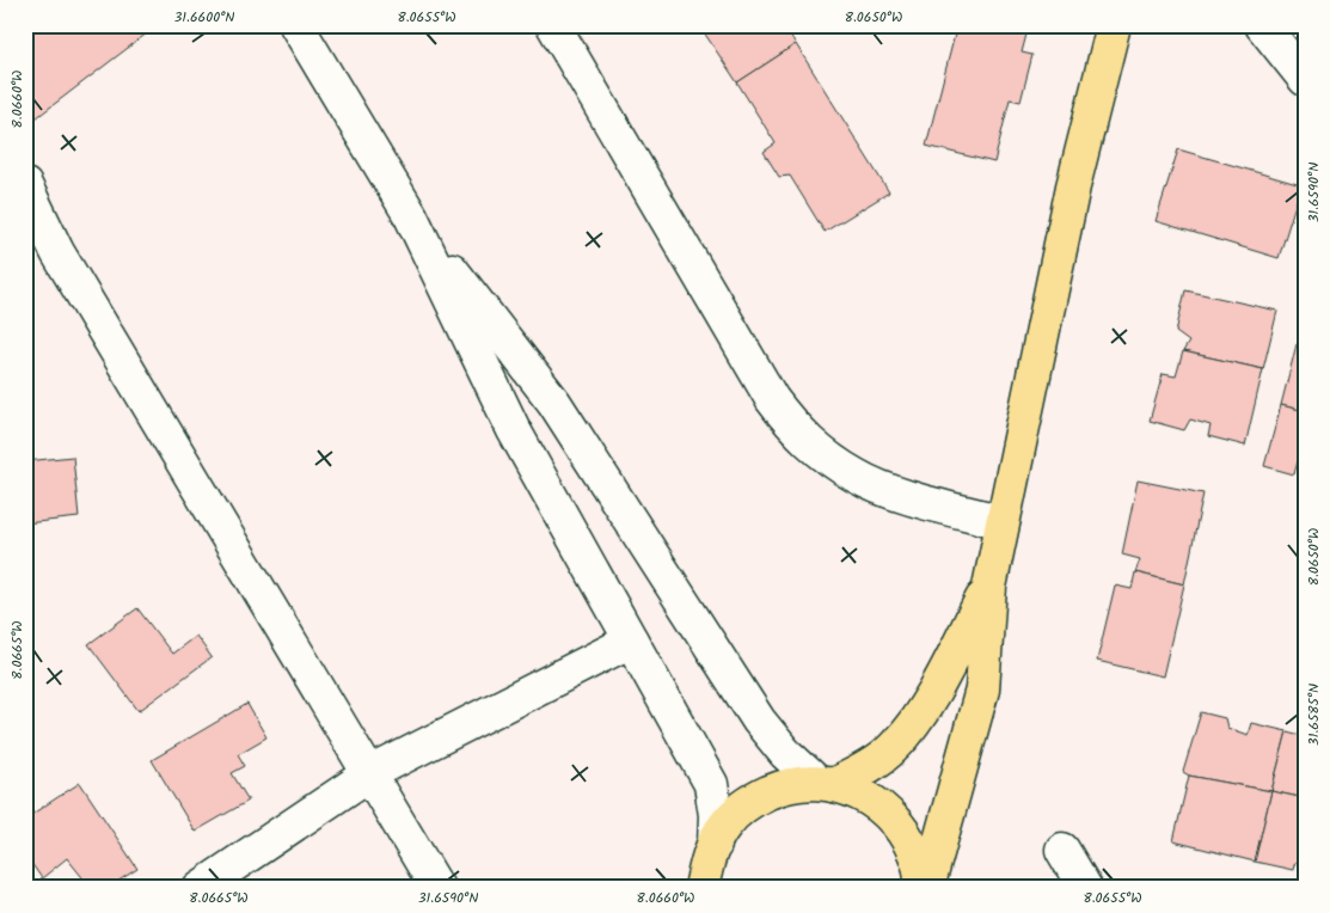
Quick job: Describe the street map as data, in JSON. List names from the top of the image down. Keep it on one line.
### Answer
{"coordinates":["31.6600°N","8.0655°W","8.0650°W","8.0660°W","31.6590°N","8.0665°W","31.6585°N"]}
